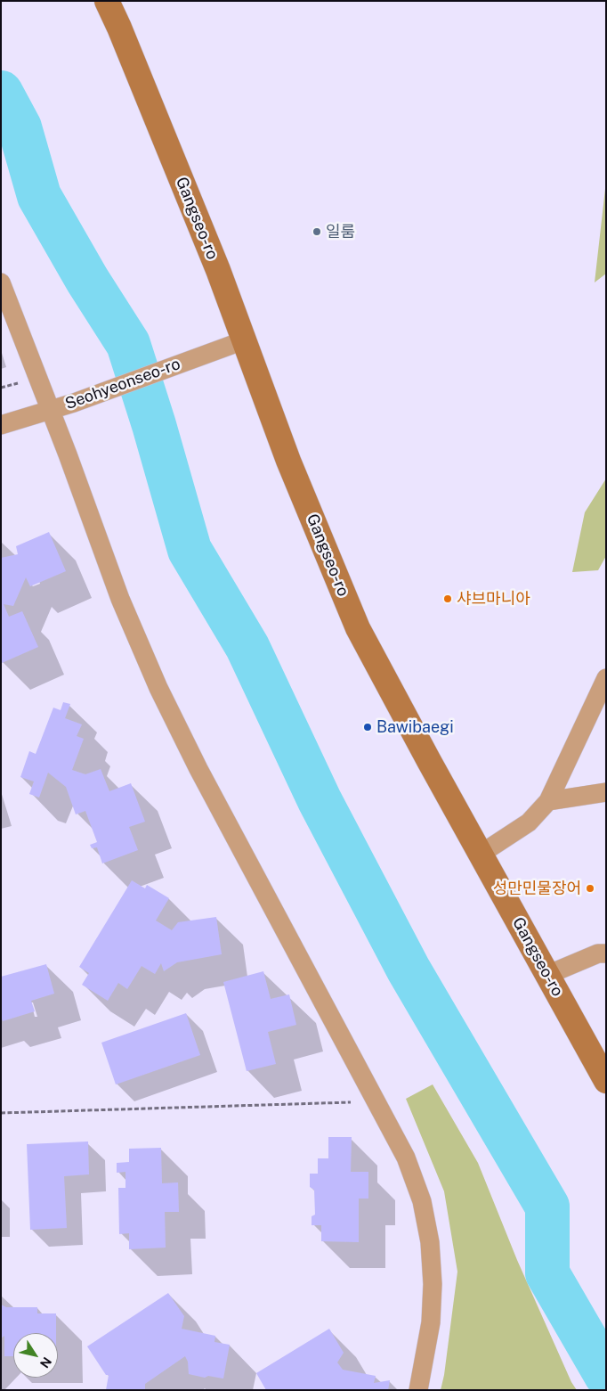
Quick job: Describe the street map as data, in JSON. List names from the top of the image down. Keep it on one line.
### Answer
{"streets":{"street":["Gangseo-ro","Seohyeonseo-ro"]},"crossings":[["Gangseo-ro","Seohyeonseo-ro"]],"places":["일룸","샤브마니아","Bawibaegi","성만민물장어"],"north":"bottom right"}
